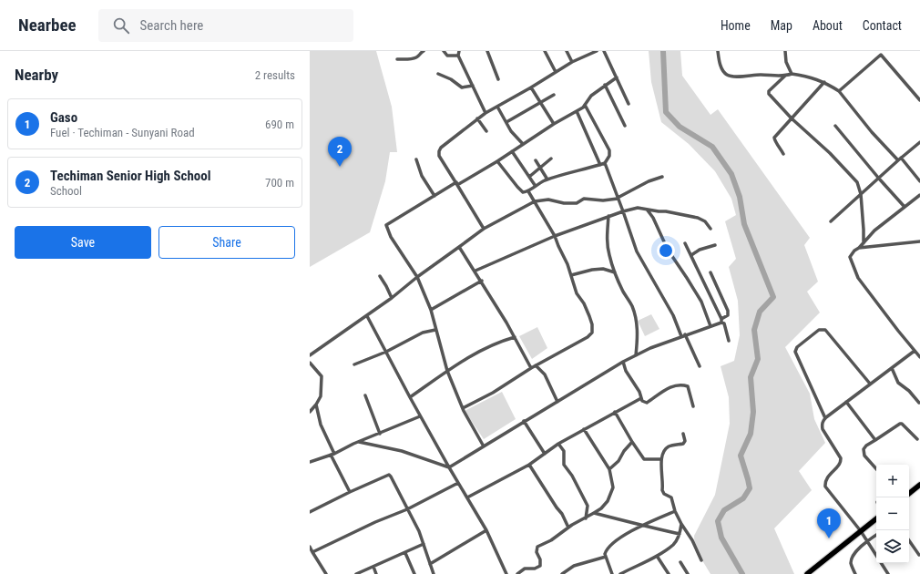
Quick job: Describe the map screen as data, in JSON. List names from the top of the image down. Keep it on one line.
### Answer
{"page":{"header":"Nearbee","search":"Search here","nav":["Home","Map","About","Contact"],"heading":["Nearby","2 results"],"list":[{"mark":"1","name":"Gaso","note":"Fuel · Techiman - Sunyani Road","value":"690 m"},{"mark":"2","name":"Techiman Senior High School","note":"School","value":"700 m"}],"pins":["2","1"],"buttons":["Save","Share"],"map_buttons":["+","−"]}}
